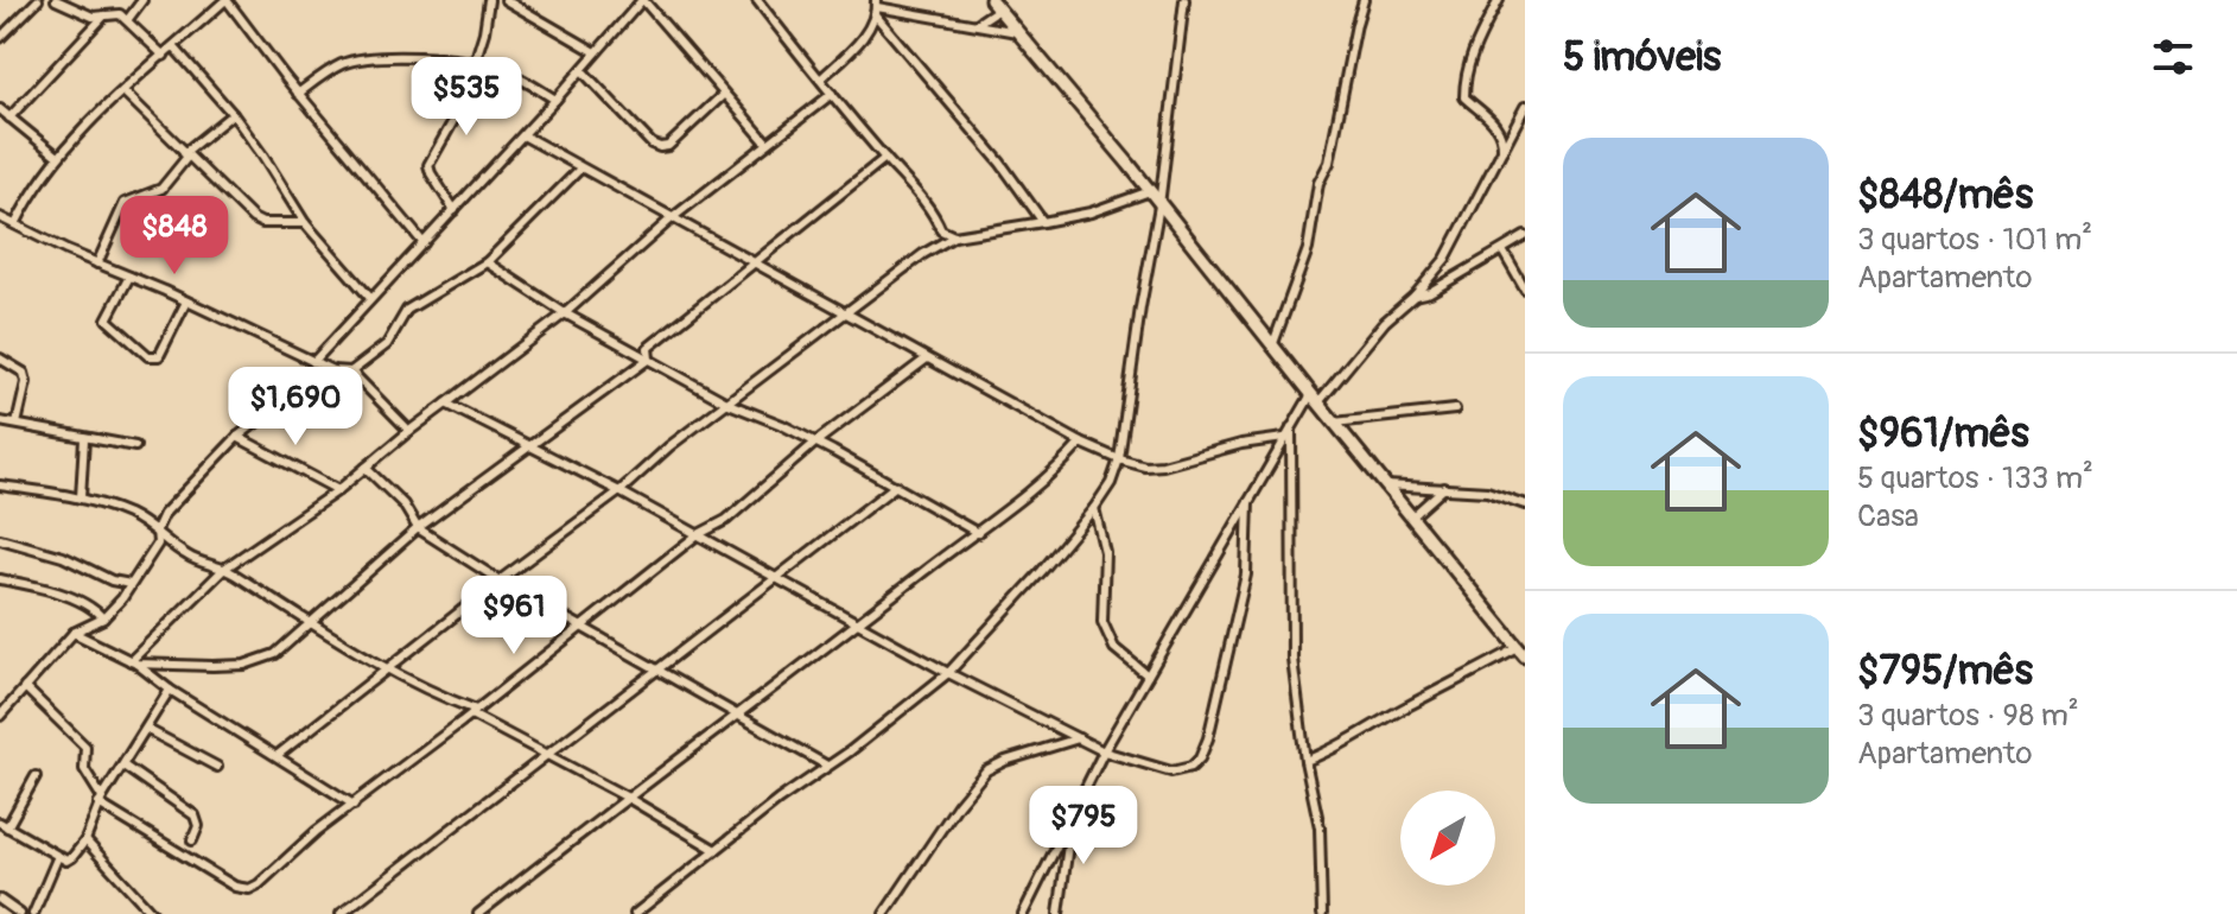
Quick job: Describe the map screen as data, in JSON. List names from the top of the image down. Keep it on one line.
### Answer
{"north":"bottom left","page":{"heading":"5 imóveis","price":["$535","$848","$1,690","$961","$795"],"list":[{"name":"$848/mês","note":"3 quartos · 101 m² · Apartamento"},{"name":"$961/mês","note":"5 quartos · 133 m² · Casa"},{"name":"$795/mês","note":"3 quartos · 98 m² · Apartamento"}]}}
